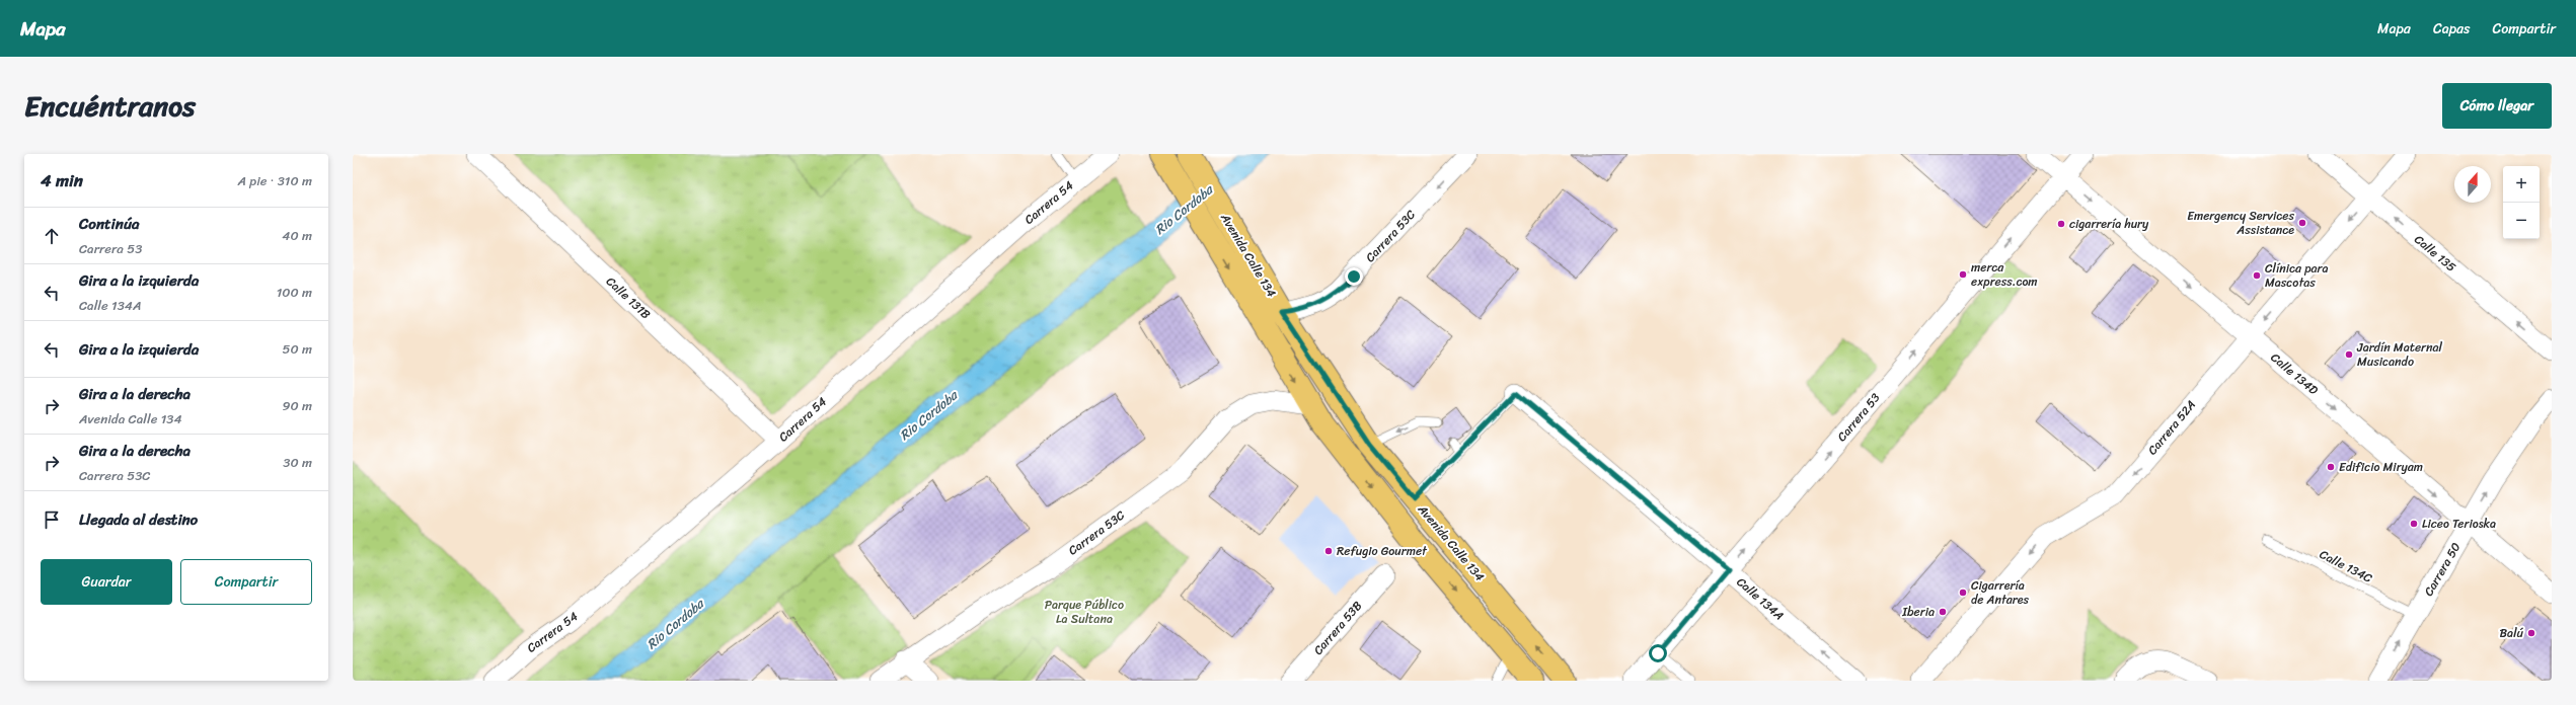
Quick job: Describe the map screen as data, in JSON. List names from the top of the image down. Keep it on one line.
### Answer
{"streets":{"main road":["Avenida Calle 134"],"street":["Carrera 54","Carrera 53C","Calle 135","Calle 131B","Calle 134D","Carrera 53","Carrera 52A","Carrera 50","Calle 134A","Carrera 53B"],"lane":["Calle 134C"]},"crossings":[["Carrera 54","Calle 131B"],["Carrera 53C","Avenida Calle 134"],["Calle 135","Carrera 52A"],["Calle 134D","Carrera 53"],["Calle 134D","Carrera 52A"],["Calle 134D","Carrera 50"],["Carrera 53","Calle 134A"],["Calle 134C","Carrera 50"]],"one_way":["Calle 135","Calle 134D","Carrera 53","Carrera 52A","Carrera 50","Calle 134A"],"water":["Rio Cordoba"],"parks":["Parque Público La Sultana"],"places":["Emergency Services Assistance","cigarrería hury","merca express.com","Clínica para Mascotas","Jardín Maternal Musicando","Edificio Miryam","Liceo Terioska","Refugio Gourmet","Cigarrería de Antares","Iberia","Balú"],"north":"top","page":{"header":"Mapa","nav":["Mapa","Capas","Compartir"],"title":"Encuéntranos","buttons":["Cómo llegar",["Guardar","Compartir"]],"heading":["4 min","A pie · 310 m"],"map_buttons":["+","−"],"list":[["Continúa","Carrera 53","40 m"],["Gira a la izquierda","Calle 134A","100 m"],["Gira a la izquierda","50 m"],["Gira a la derecha","Avenida Calle 134","90 m"],["Gira a la derecha","Carrera 53C","30 m"],"Llegada al destino"]}}
